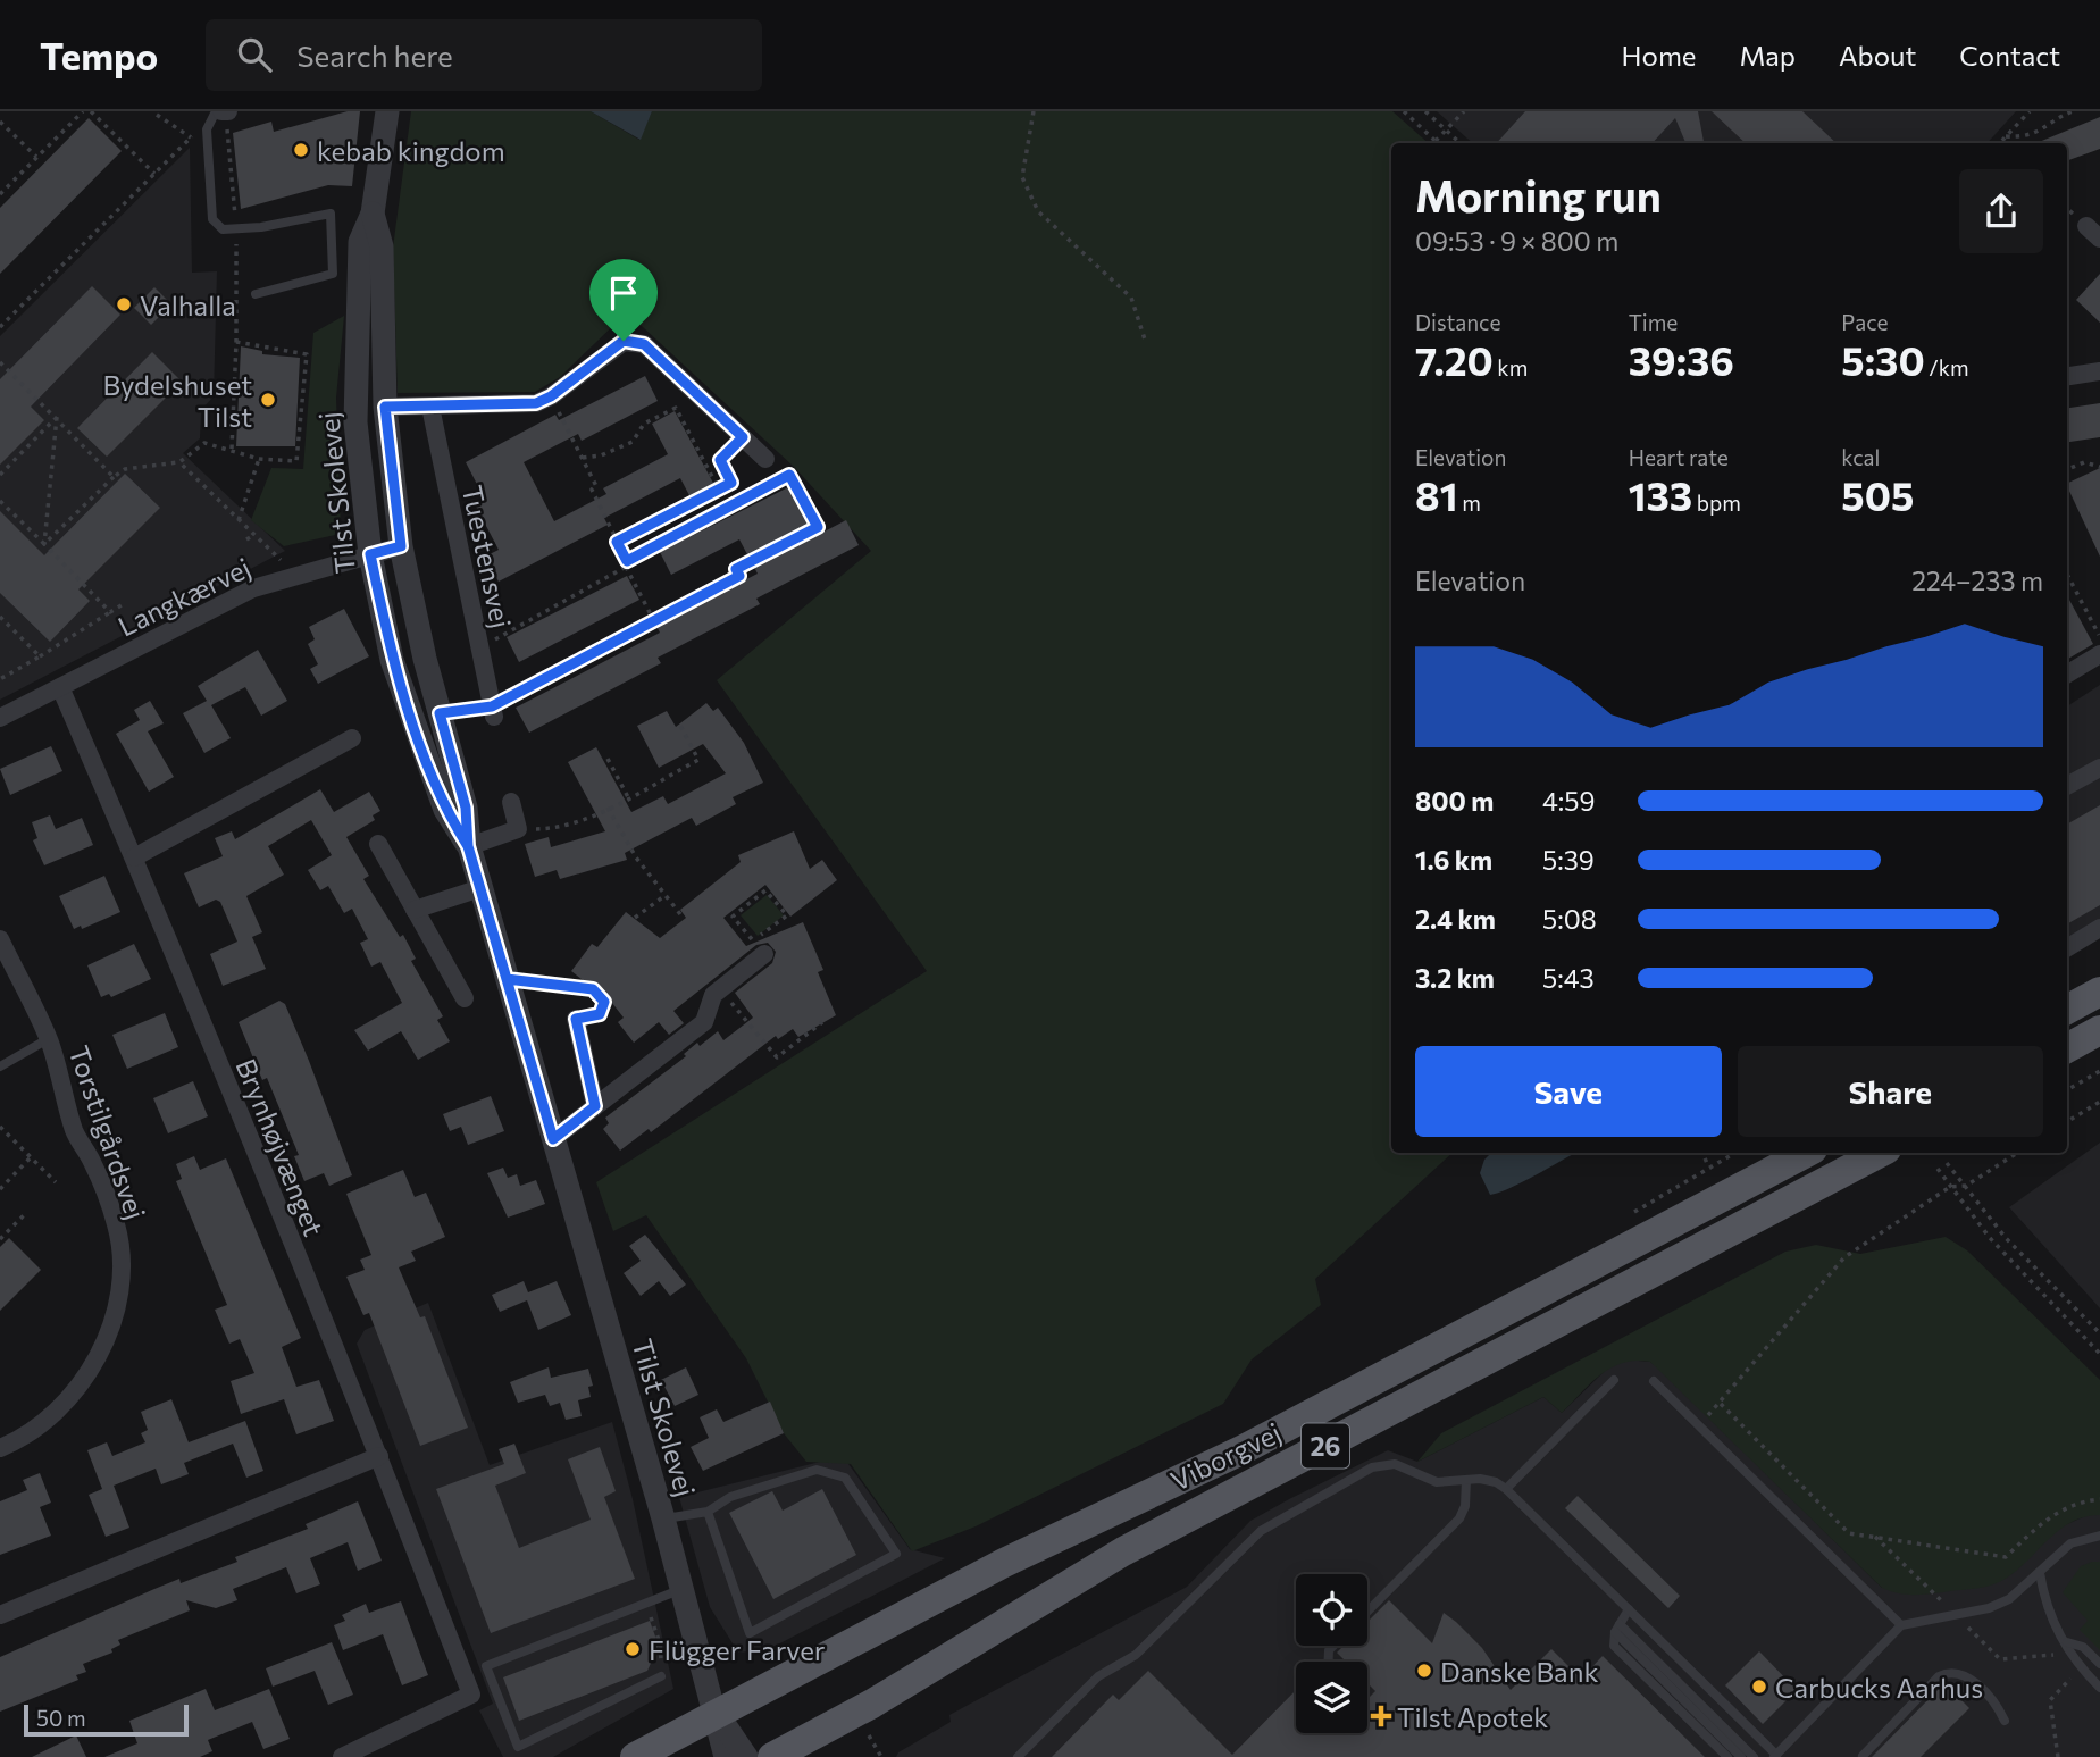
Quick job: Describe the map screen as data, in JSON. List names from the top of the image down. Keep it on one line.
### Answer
{"streets":{"main road":["26","Viborgvej"],"street":["Tilst Skolevej","Tuestensvej","Langkærvej","Torstilgårdsvej","Brynhøjvænget"]},"crossings":[["Tilst Skolevej","Langkærvej"],["Tilst Skolevej","Viborgvej"],["Langkærvej","Brynhøjvænget"]],"places":{"other":["kebab kingdom","Valhalla","Bydelshuset Tilst","Flügger Farver","Danske Bank","Carbucks Aarhus"],"health":["Tilst Apotek"]},"scale_bar":"50 m","page":{"header":"Tempo","search":"Search here","nav":["Home","Map","About","Contact"],"heading":["Morning run","09:53 · 9 × 800 m"],"stats":[["Distance","7.20 km"],["Time","39:36"],["Pace","5:30 /km"],["Elevation","81 m"],["Heart rate","133 bpm"],["kcal","505"]],"chart":["Elevation","224–233 m"],"list":[{"name":"800 m","note":"4:59"},{"name":"1.6 km","note":"5:39"},{"name":"2.4 km","note":"5:08"},{"name":"3.2 km","note":"5:43"}],"buttons":["Save","Share"],"scale":"50 m"}}
